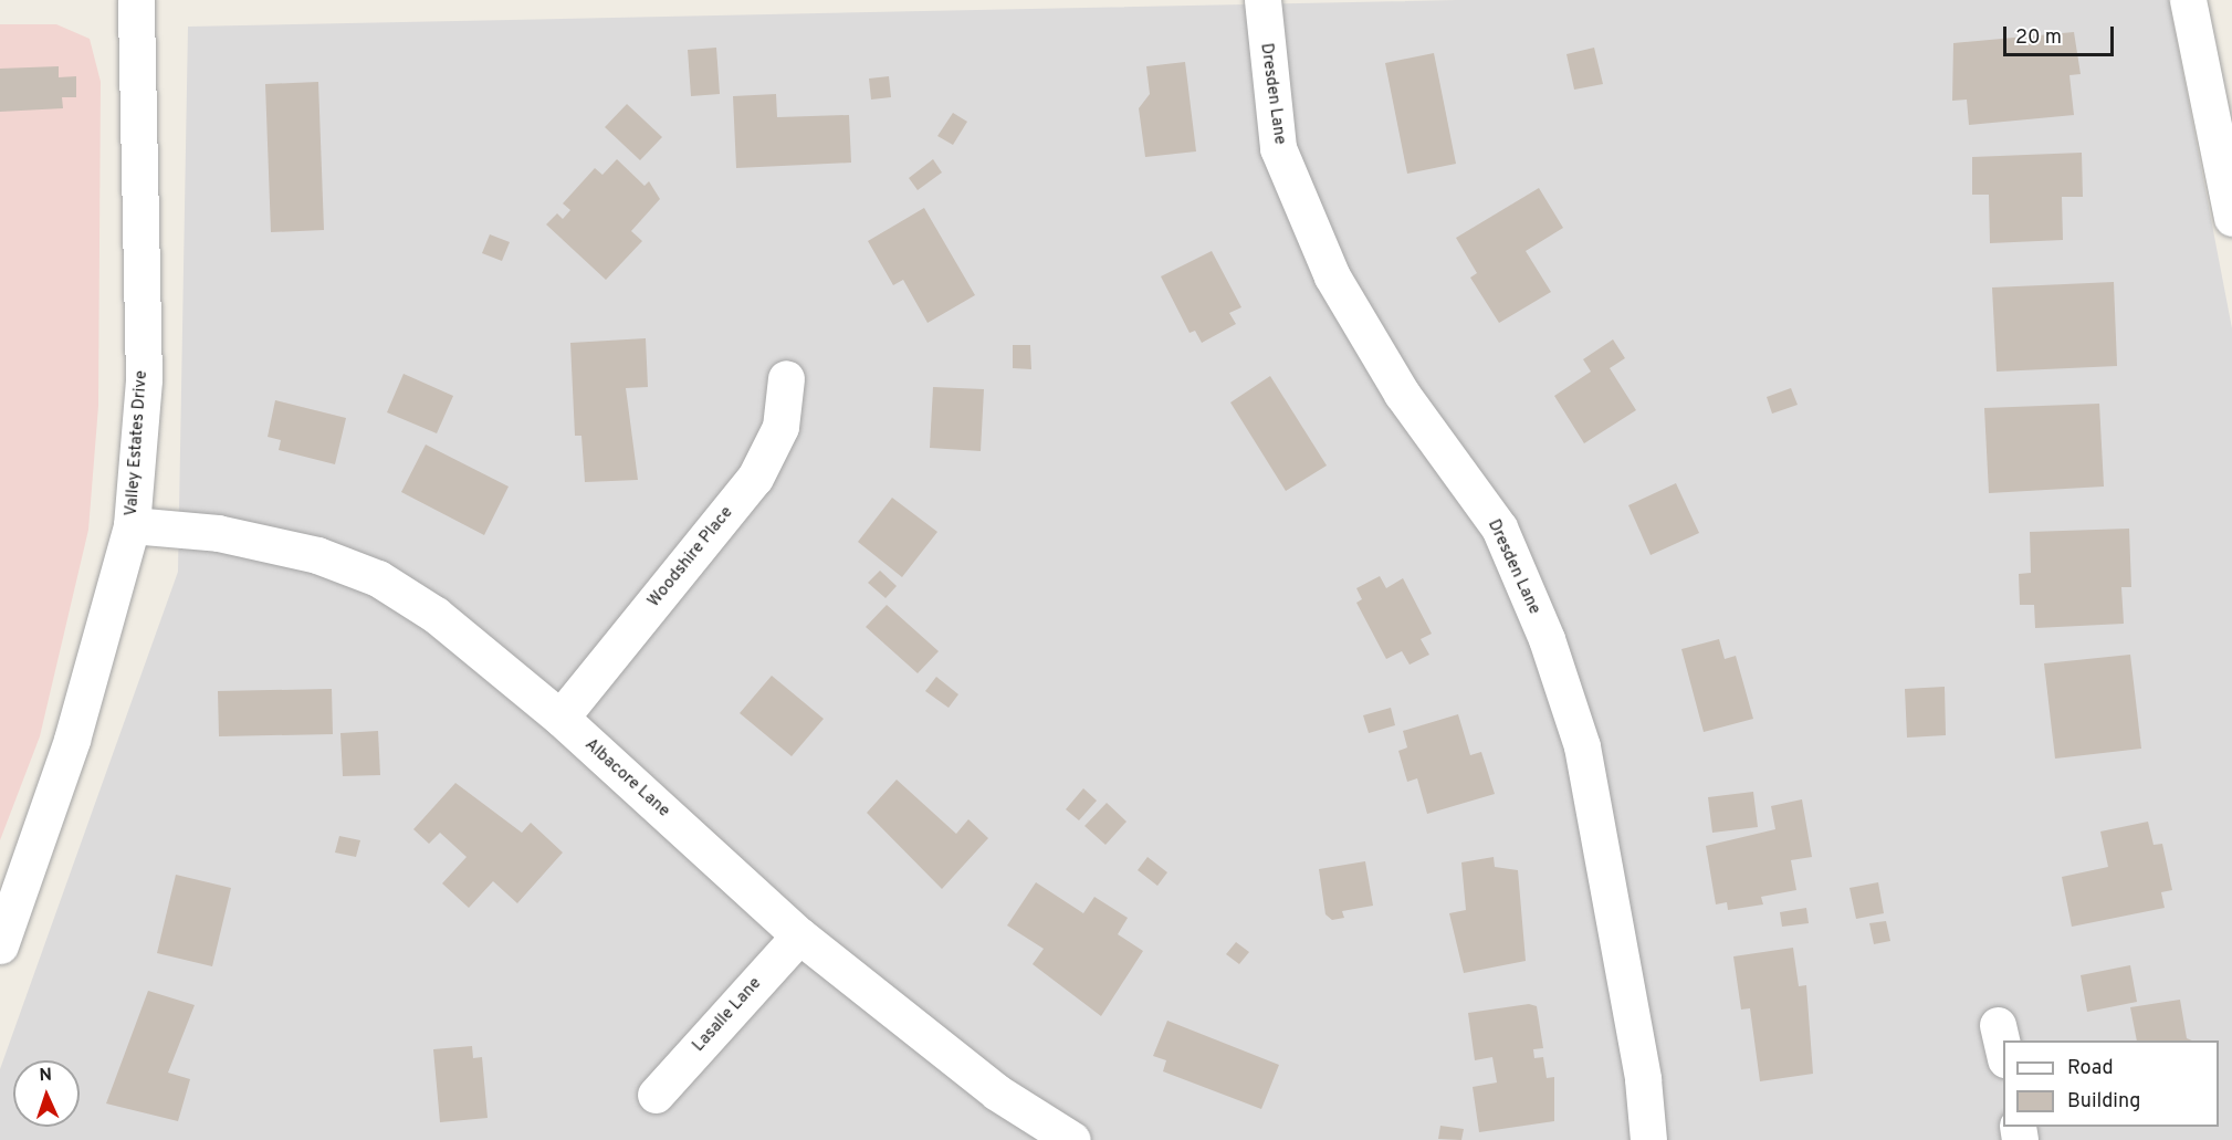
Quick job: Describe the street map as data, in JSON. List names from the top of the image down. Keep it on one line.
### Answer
{"streets":{"street":["Dresden Lane","Valley Estates Drive","Woodshire Place","Albacore Lane","Lasalle Lane"]},"crossings":[["Valley Estates Drive","Albacore Lane"],["Woodshire Place","Albacore Lane"],["Albacore Lane","Lasalle Lane"]],"legend":["Road","Building"],"scale_bar":"20 m","north":"top"}
